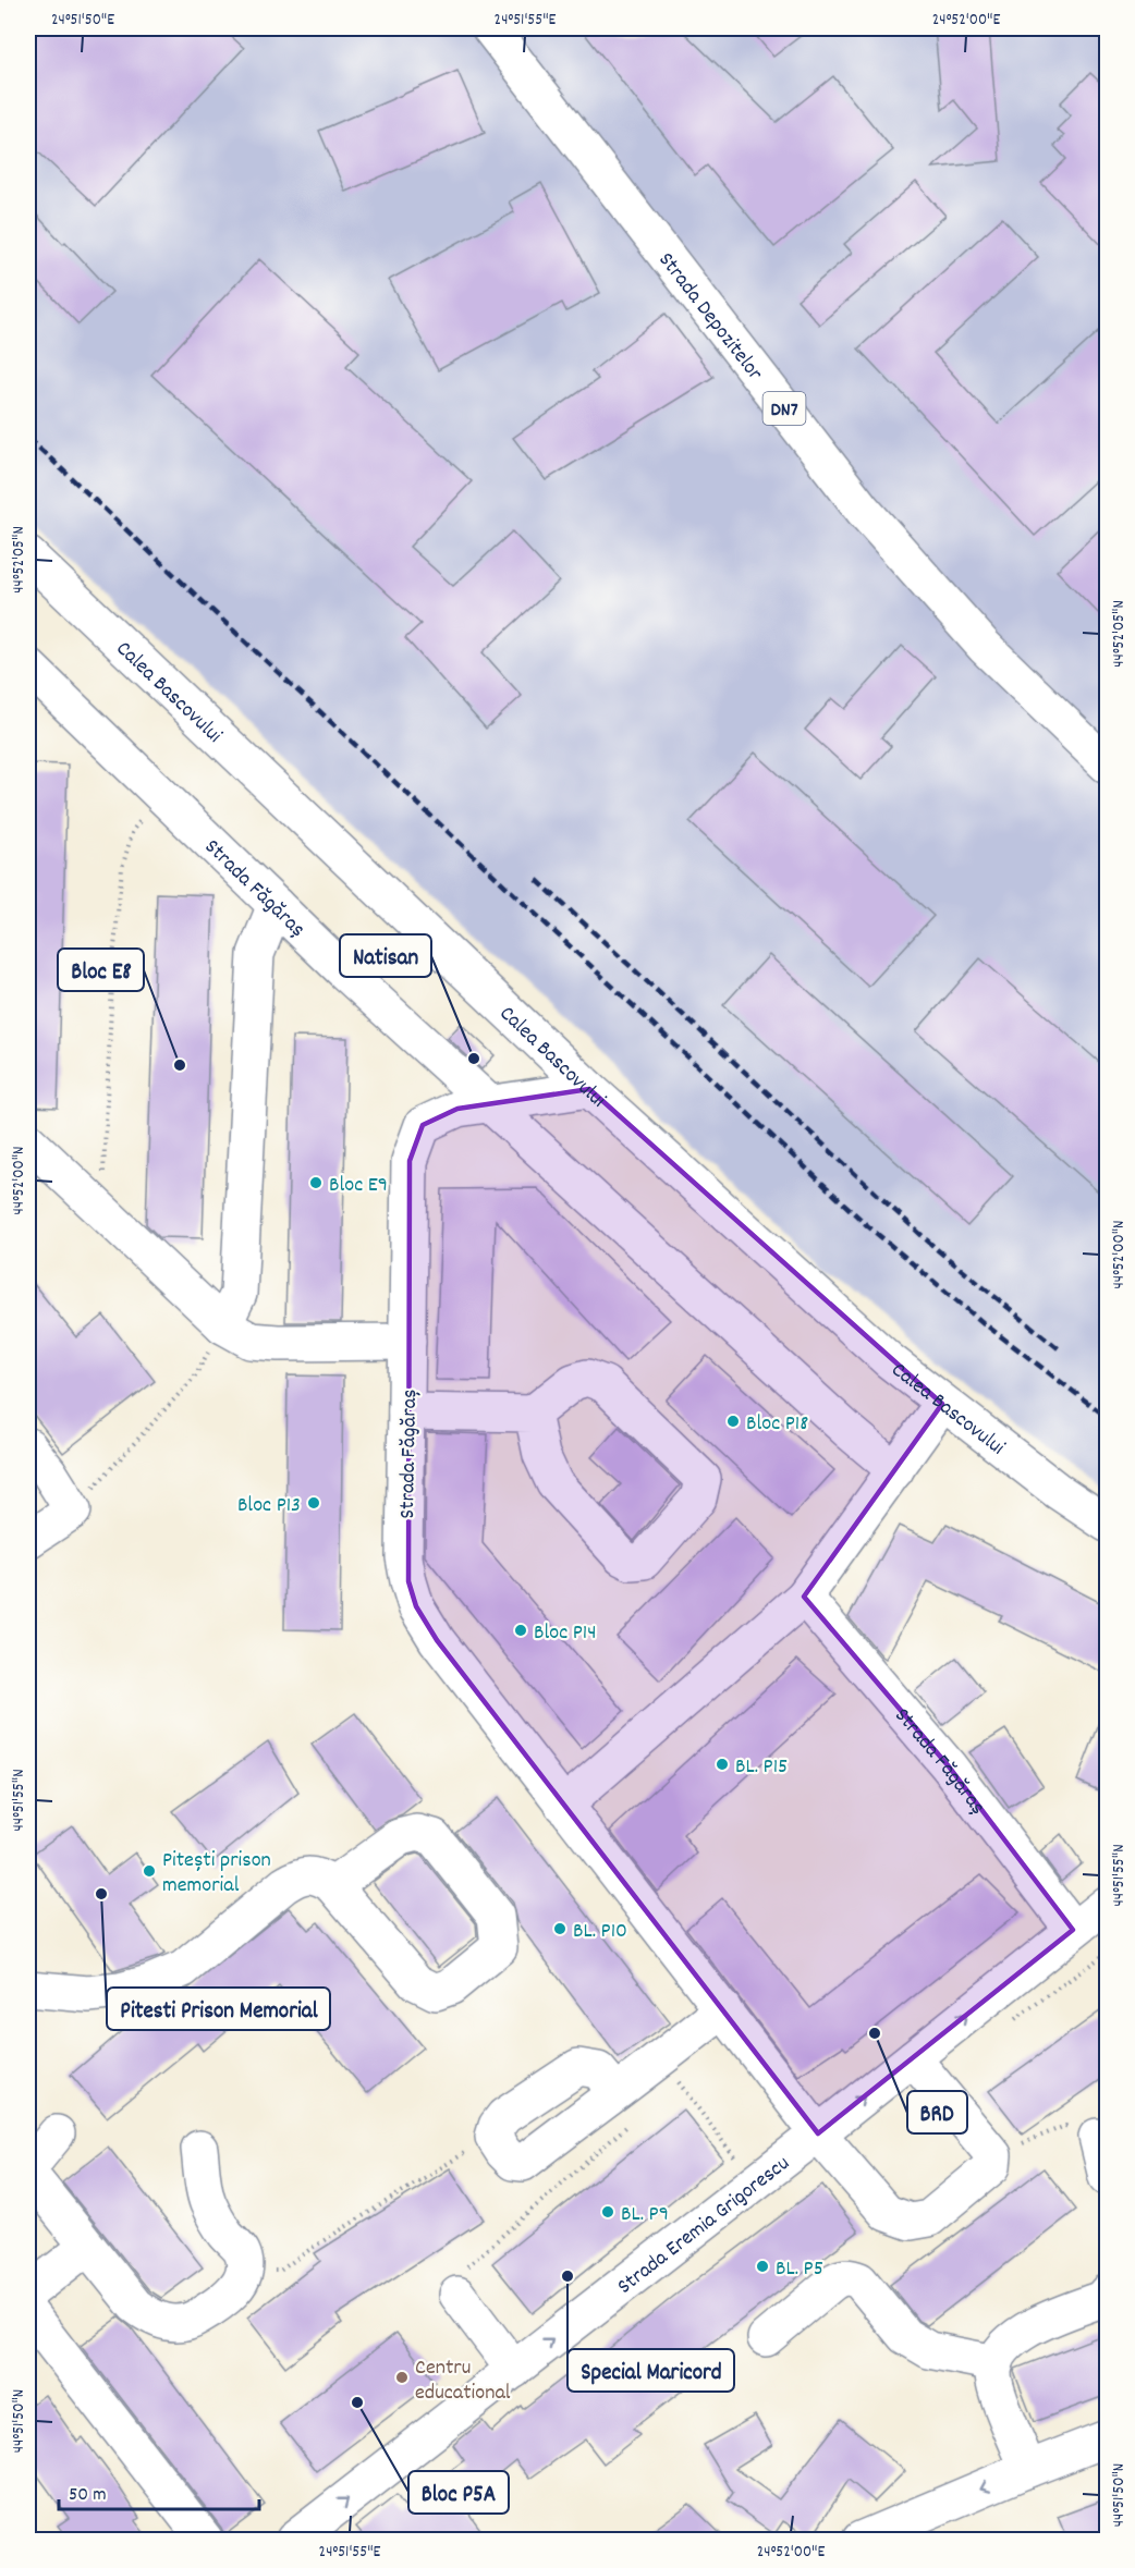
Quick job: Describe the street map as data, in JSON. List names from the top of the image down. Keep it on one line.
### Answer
{"streets":{"street":["Strada Depozitelor","DN7","Calea Bascovului","Strada Făgăraș","Strada Eremia Grigorescu"]},"crossings":[["Calea Bascovului","Strada Făgăraș"],["Strada Făgăraș","Strada Eremia Grigorescu"]],"one_way":["Strada Eremia Grigorescu"],"places":["Natisan","Bloc E8","Bloc E9","Bloc P18","Bloc P13","Bloc P14","BL. P15","Pitești prison memorial","Pitesti Prison Memorial","BL. P10","BRD","BL. P9","BL. P5","Special Maricord","Centru educational","Bloc P5A"],"scale_bar":"50 m","coordinates":["24°51'50\"E","24°51'55\"E","24°52'00\"E","44°52'05\"N","44°52'00\"N","44°51'55\"N","44°51'50\"N"]}
